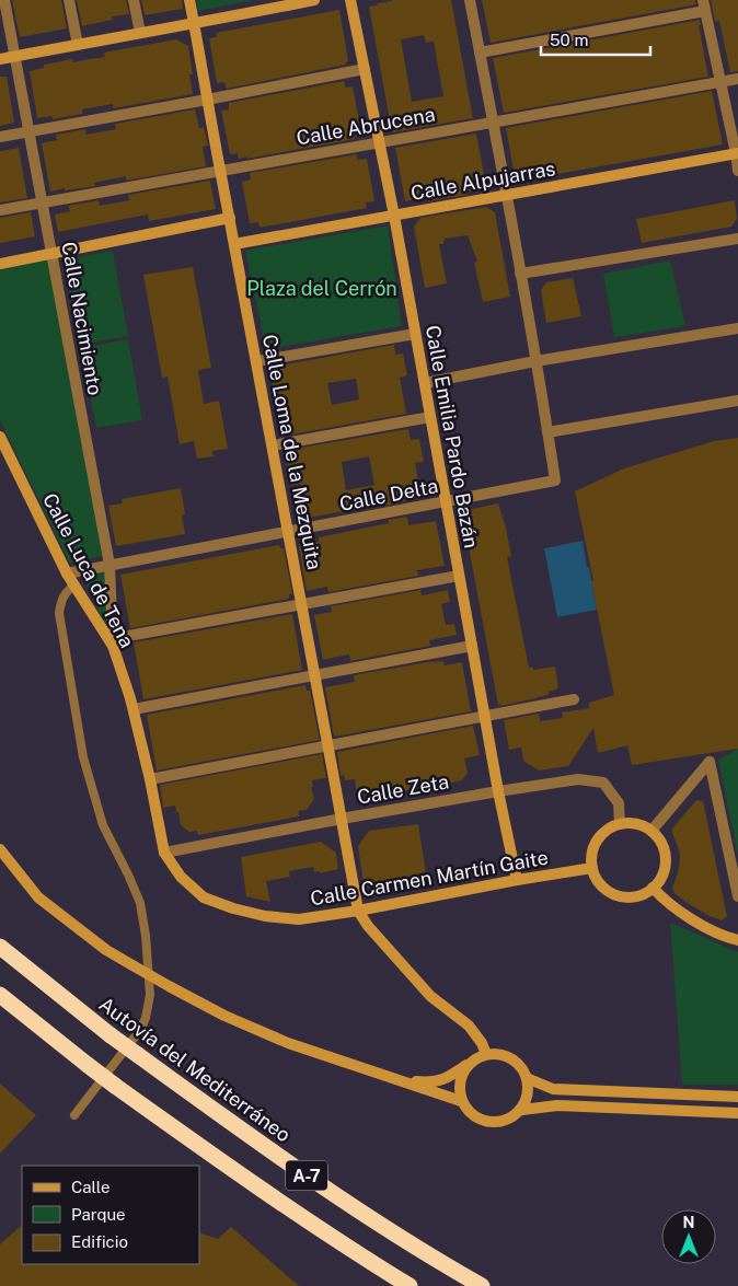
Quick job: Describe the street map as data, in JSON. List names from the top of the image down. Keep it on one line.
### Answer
{"streets":{"highway":["Autovía del Mediterráneo","A-7"],"street":["Calle Abrucena","Calle Alpujarras","Calle Nacimiento","Calle Emilia Pardo Bazán","Calle Loma de la Mezquita","Calle Delta","Calle Luca de Tena","Calle Zeta","Calle Carmen Martín Gaite"]},"crossings":[["Calle Abrucena","Calle Nacimiento"],["Calle Abrucena","Calle Emilia Pardo Bazán"],["Calle Abrucena","Calle Loma de la Mezquita"],["Calle Alpujarras","Calle Emilia Pardo Bazán"],["Calle Alpujarras","Calle Loma de la Mezquita"],["Calle Nacimiento","Calle Delta"],["Calle Nacimiento","Calle Luca de Tena"],["Calle Emilia Pardo Bazán","Calle Delta"],["Calle Emilia Pardo Bazán","Calle Zeta"],["Calle Emilia Pardo Bazán","Calle Carmen Martín Gaite"],["Calle Loma de la Mezquita","Calle Delta"],["Calle Loma de la Mezquita","Calle Zeta"],["Calle Loma de la Mezquita","Calle Carmen Martín Gaite"],["Calle Delta","Calle Luca de Tena"],["Calle Luca de Tena","Calle Zeta"],["Calle Luca de Tena","Calle Carmen Martín Gaite"],["Calle Zeta","Calle Carmen Martín Gaite"]],"parks":["Plaza del Cerrón"],"legend":["Calle","Parque","Edificio"],"scale_bar":"50 m","north":"top"}
